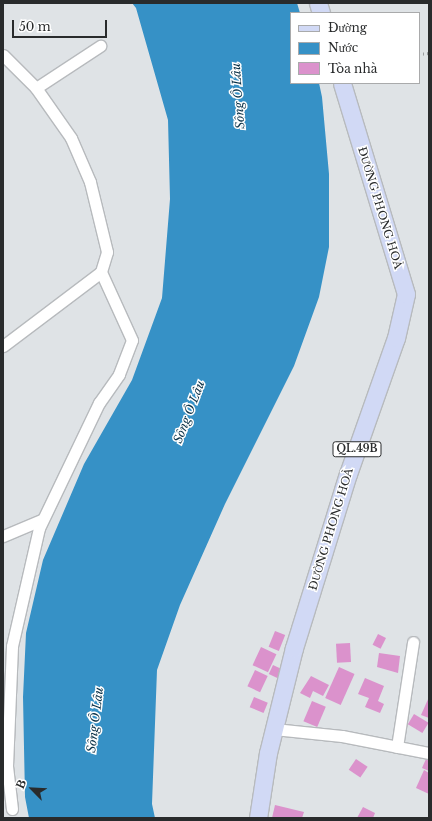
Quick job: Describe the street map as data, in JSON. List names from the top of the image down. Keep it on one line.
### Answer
{"streets":{"main road":["ĐƯỜNG PHONG HOÀ","QL.49B"]},"water":["Sông Ô Lâu"],"legend":["Đường","Nước","Tòa nhà"],"scale_bar":"50 m","north":"top left"}
